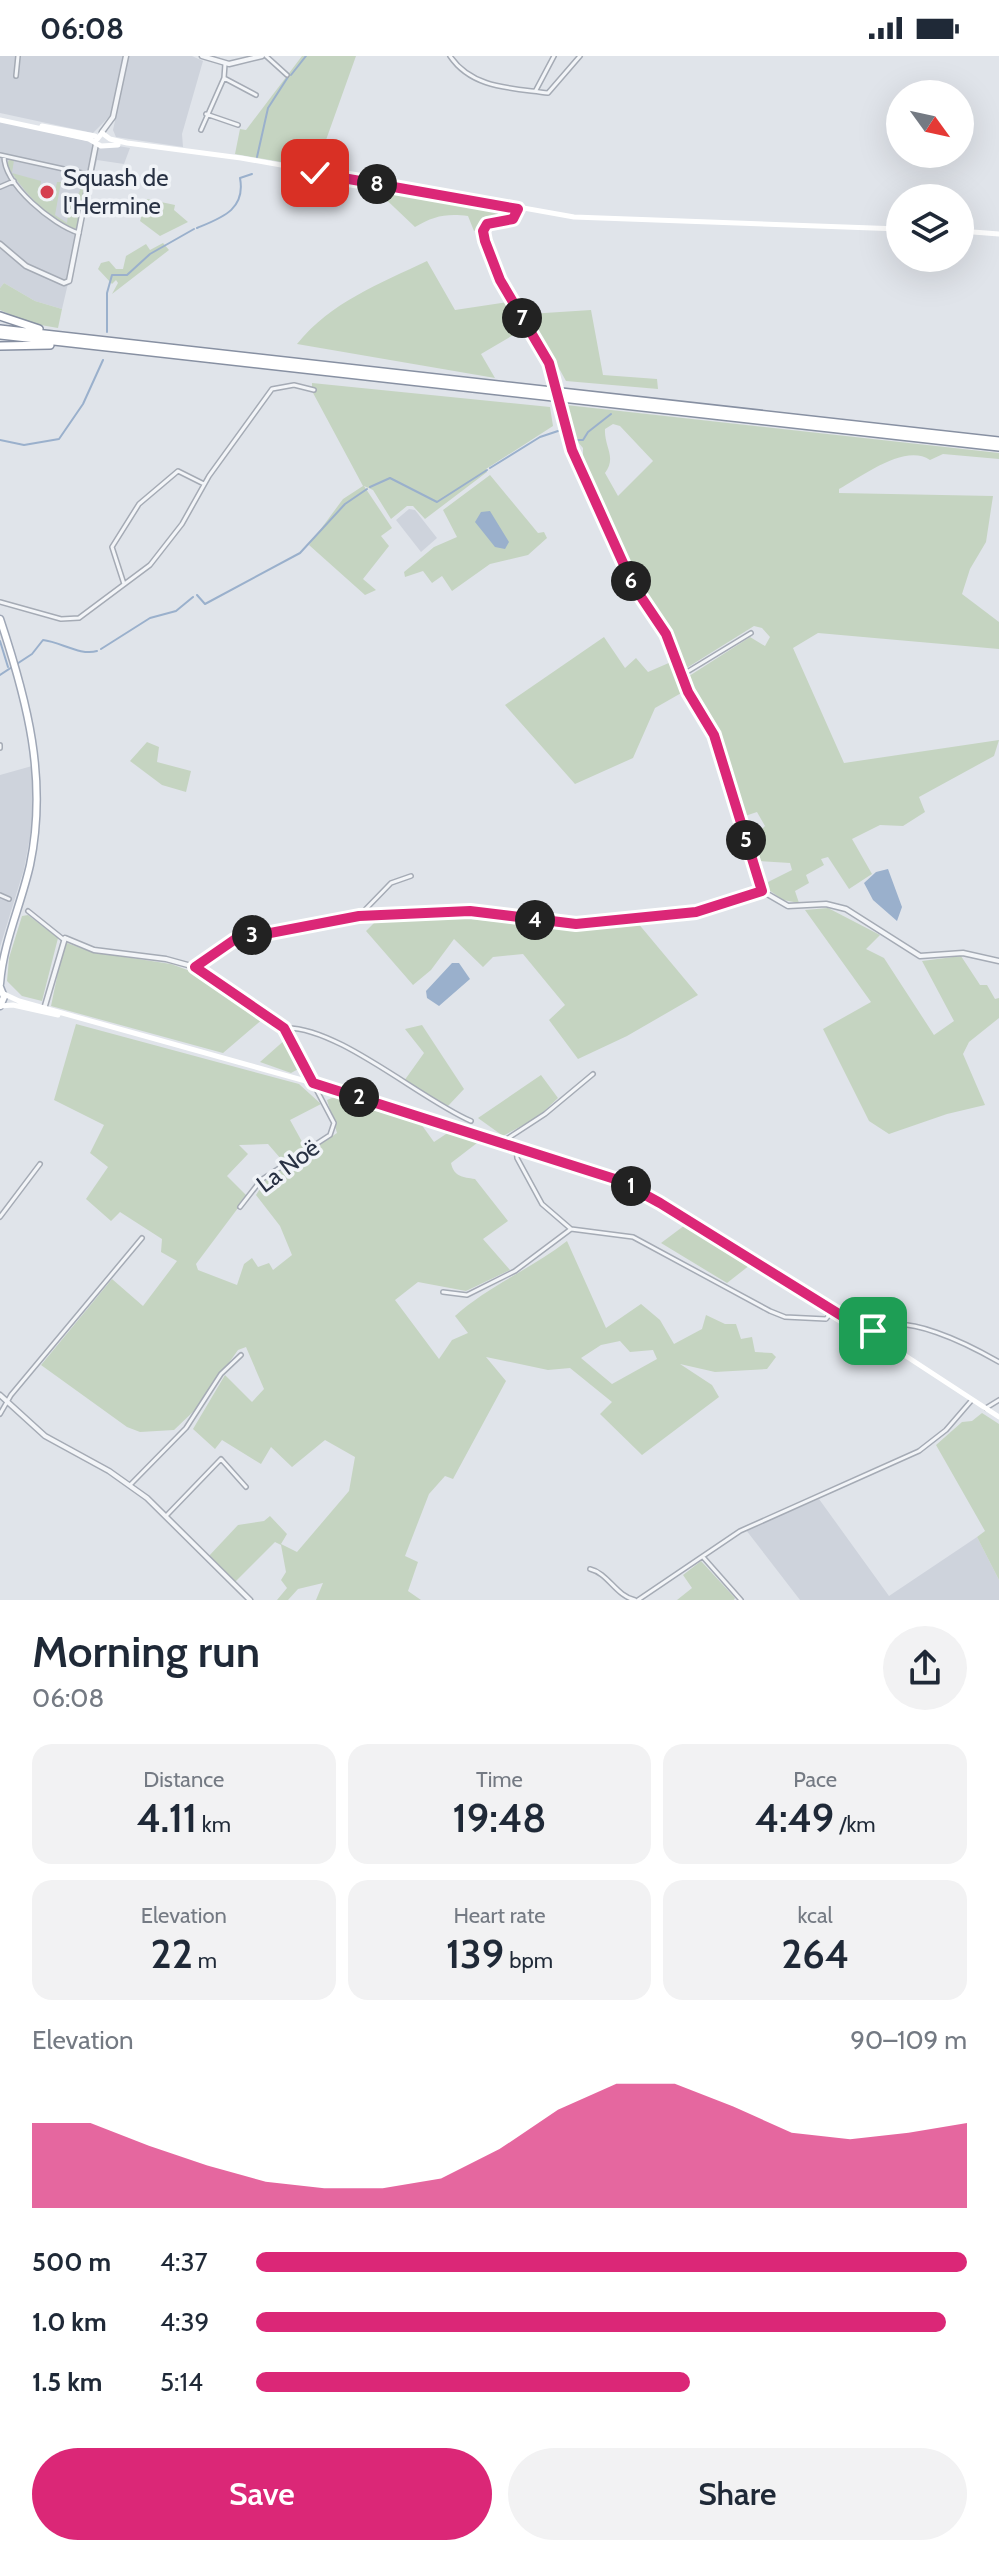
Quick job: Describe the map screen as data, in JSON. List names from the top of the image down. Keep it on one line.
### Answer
{"streets":{"street":["La Noë"]},"places":["Squash de l'Hermine"],"north":"bottom right","page":{"status":"06:08","pins":["8","7","6","5","4","3","2","1"],"heading":["Morning run","06:08"],"stats":[["Distance","4.11 km"],["Time","19:48"],["Pace","4:49 /km"],["Elevation","22 m"],["Heart rate","139 bpm"],["kcal","264"]],"chart":["Elevation","90–109 m"],"list":[{"name":"500 m","note":"4:37"},{"name":"1.0 km","note":"4:39"},{"name":"1.5 km","note":"5:14"}],"buttons":["Save","Share"]}}
